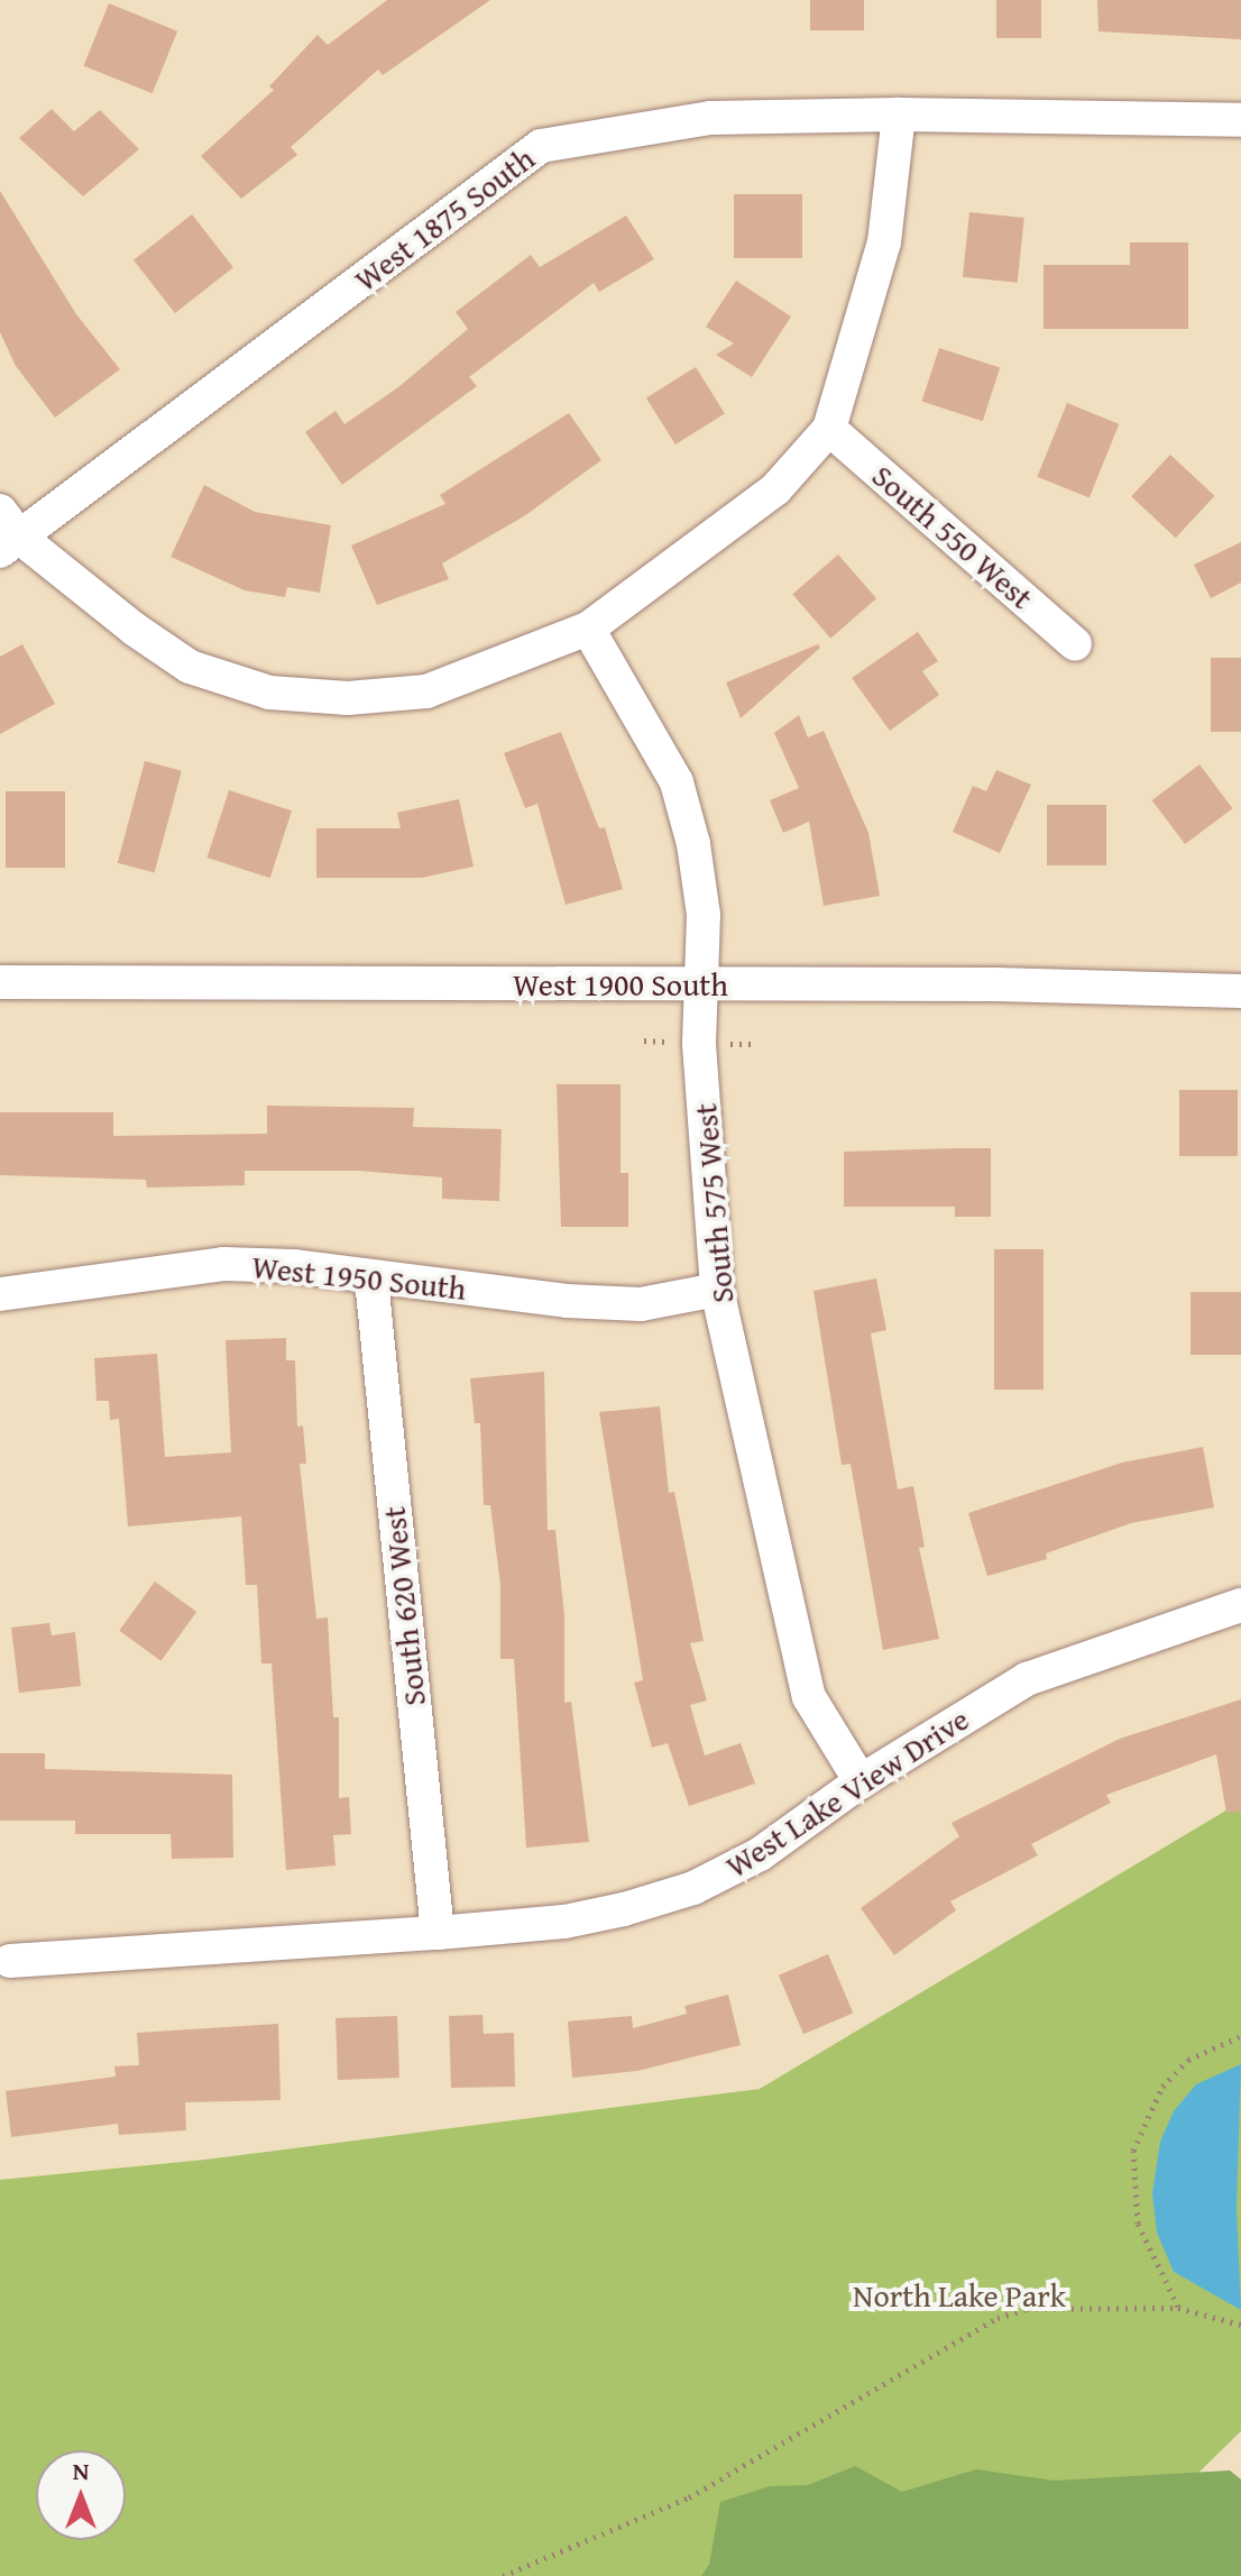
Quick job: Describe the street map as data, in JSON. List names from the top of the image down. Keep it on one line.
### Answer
{"streets":{"street":["West 1875 South","South 550 West","West 1900 South","South 575 West","West 1950 South","South 620 West","West Lake View Drive"]},"crossings":[["West 1900 South","South 575 West"],["South 575 West","West 1950 South"],["South 575 West","West Lake View Drive"],["West 1950 South","South 620 West"],["South 620 West","West Lake View Drive"]],"parks":["North Lake Park"],"north":"top"}
